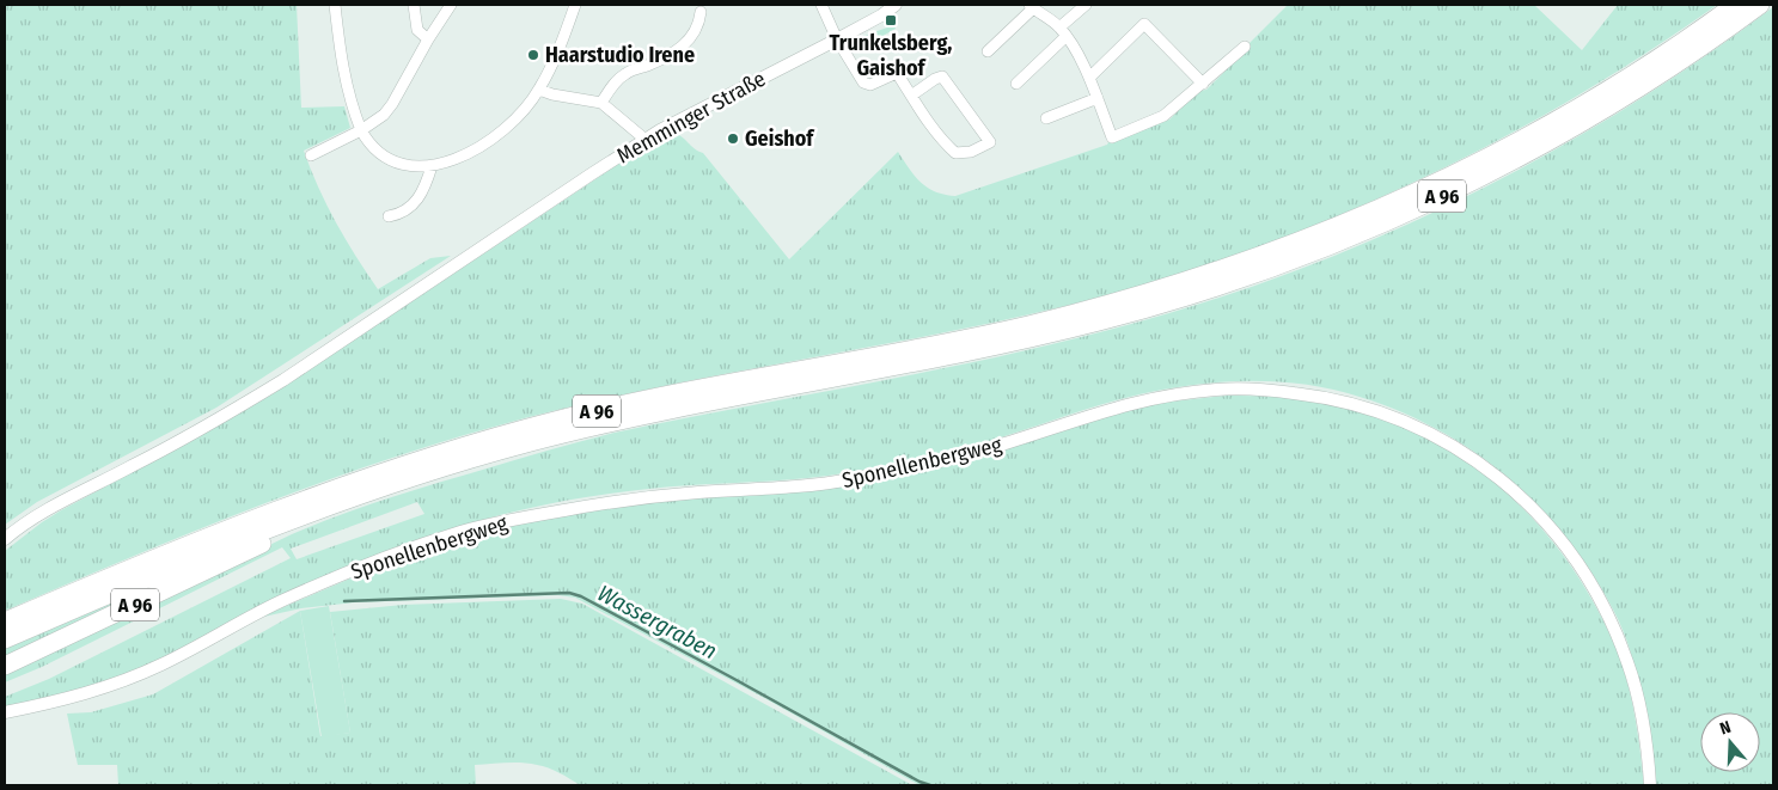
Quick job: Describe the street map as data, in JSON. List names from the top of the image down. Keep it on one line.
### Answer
{"streets":{"highway":["A 96"],"street":["Memminger Straße","Sponellenbergweg"]},"water":["Wassergraben"],"places":{"transit":["Trunkelsberg, Gaishof"],"other":["Haarstudio Irene","Geishof"]},"north":"top"}
